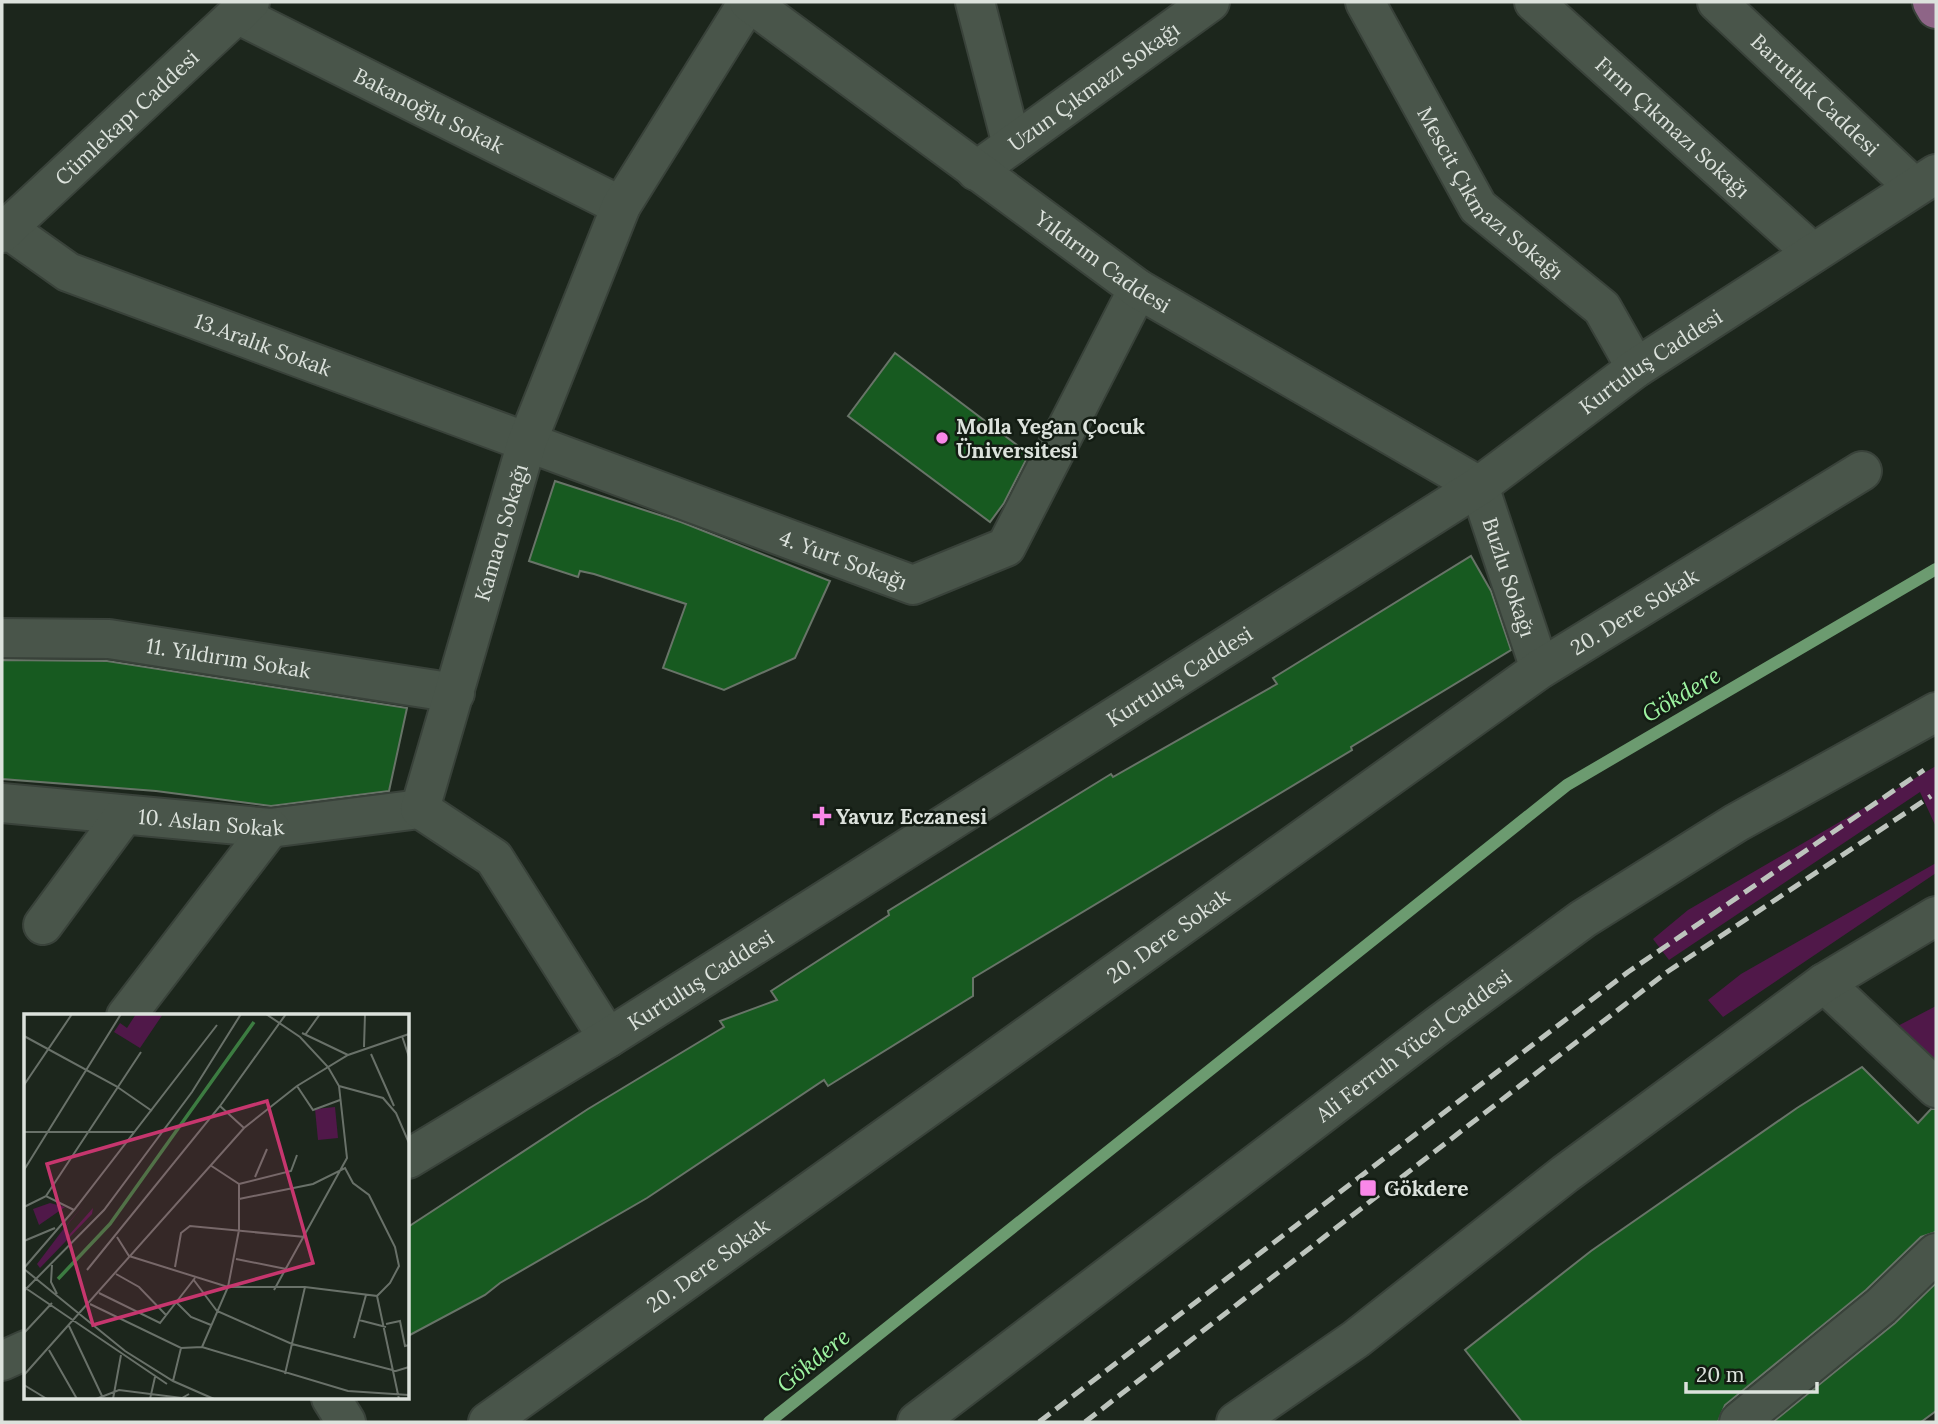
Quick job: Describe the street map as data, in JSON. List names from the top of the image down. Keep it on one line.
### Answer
{"streets":{"street":["Uzun Çıkmazı Sokağı","Barutluk Caddesi","Bakanoğlu Sokak","Cümlekapı Caddesi","Fırın Çıkmazı Sokağı","Mescit Çıkmazı Sokağı","Yıldırım Caddesi","13.Aralık Sokak","Kurtuluş Caddesi","Kamacı Sokağı","4. Yurt Sokağı","Buzlu Sokağı","20. Dere Sokak","11. Yıldırım Sokak","10. Aslan Sokak","Ali Ferruh Yücel Caddesi"]},"crossings":[["Uzun Çıkmazı Sokağı","Yıldırım Caddesi"],["Barutluk Caddesi","Kurtuluş Caddesi"],["Bakanoğlu Sokak","Cümlekapı Caddesi"],["Bakanoğlu Sokak","Kamacı Sokağı"],["Cümlekapı Caddesi","13.Aralık Sokak"],["Fırın Çıkmazı Sokağı","Kurtuluş Caddesi"],["Mescit Çıkmazı Sokağı","Kurtuluş Caddesi"],["Yıldırım Caddesi","Kurtuluş Caddesi"],["Yıldırım Caddesi","Kamacı Sokağı"],["Yıldırım Caddesi","4. Yurt Sokağı"],["Yıldırım Caddesi","Buzlu Sokağı"],["13.Aralık Sokak","Kamacı Sokağı"],["13.Aralık Sokak","4. Yurt Sokağı"],["Kurtuluş Caddesi","Buzlu Sokağı"],["Kamacı Sokağı","4. Yurt Sokağı"],["Kamacı Sokağı","11. Yıldırım Sokak"],["Kamacı Sokağı","10. Aslan Sokak"],["Buzlu Sokağı","20. Dere Sokak"]],"water":["Gökdere"],"places":{"other":["Molla Yegan Çocuk Üniversitesi"],"health":["Yavuz Eczanesi"],"transit":["Gökdere"]},"scale_bar":"20 m"}
